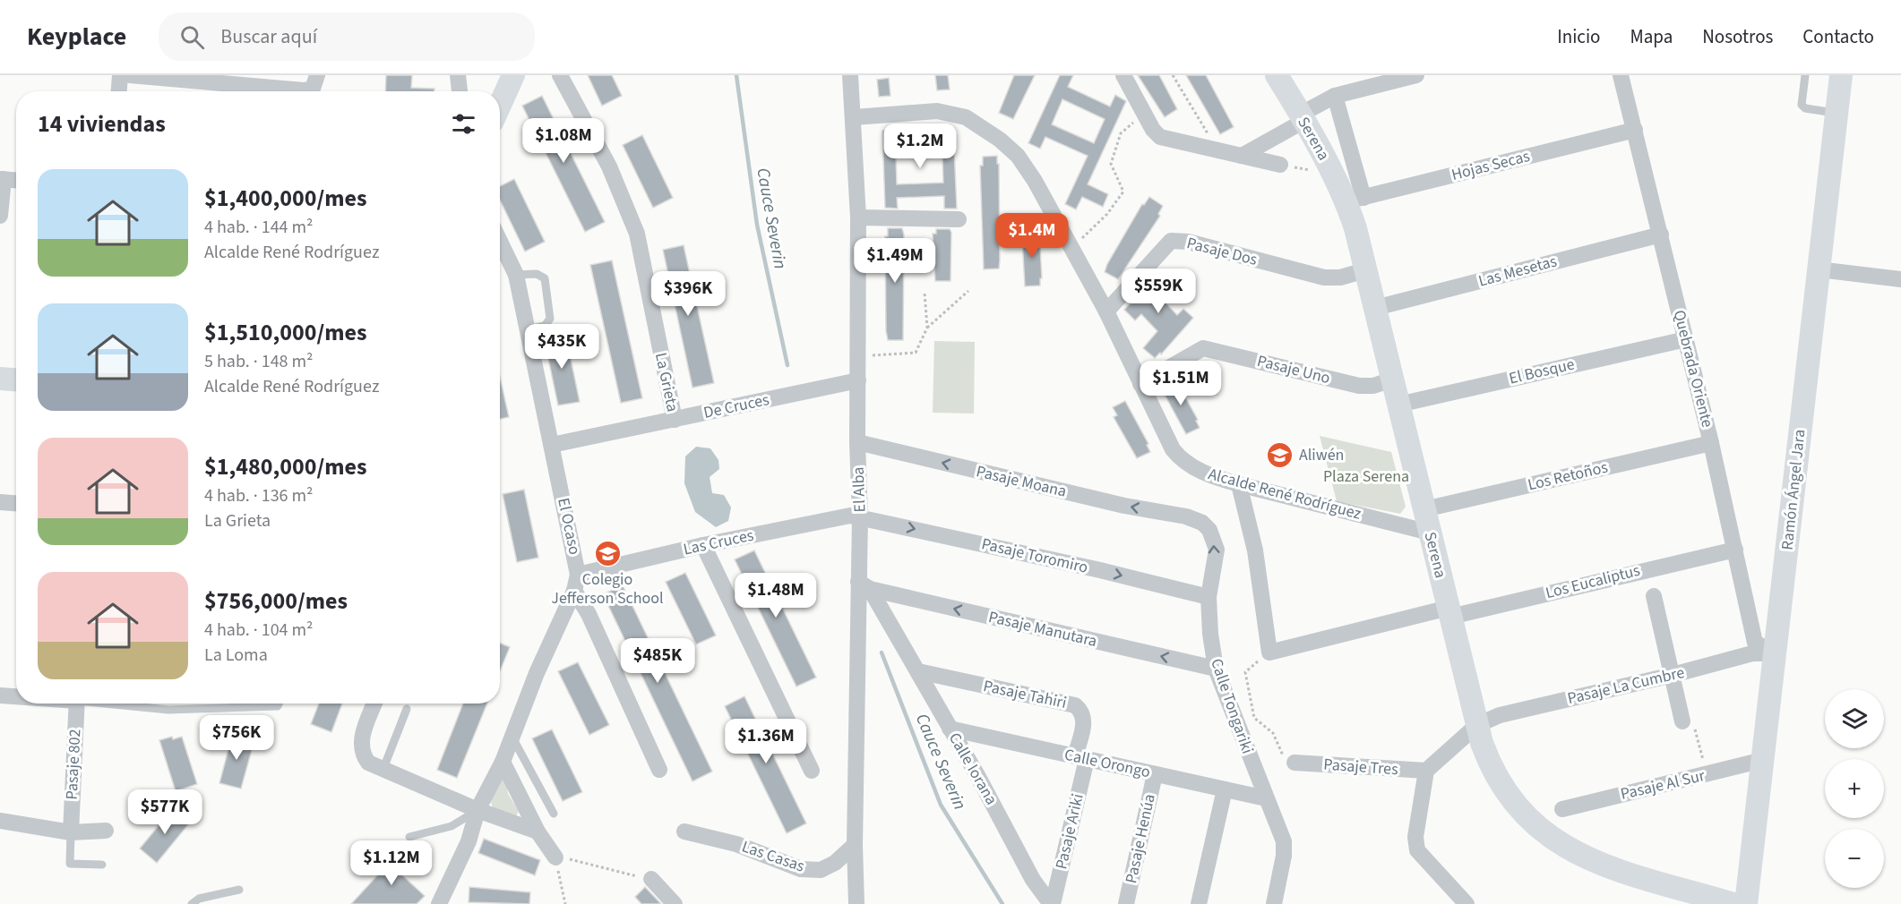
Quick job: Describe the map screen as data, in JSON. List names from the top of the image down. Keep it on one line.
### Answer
{"streets":{"street":["Serena","Hojas Secas","Pasaje Dos","Las Mesetas","Quebrada Oriente","Pasaje Uno","El Bosque","La Grieta","De Cruces","Los Retoños","Pasaje Moana","El Alba","Ramón Ángel Jara","Alcalde René Rodríguez","El Ocaso","Las Cruces","Pasaje Toromiro","Los Eucaliptus","Pasaje Manutara","Pasaje La Cumbre","Pasaje Tahiri","Calle Tongariki","Calle Orongo","Pasaje 802","Pasaje Tres","Calle Iorana","Pasaje Al Sur","Pasaje Ariki","Pasaje Henúa","Las Casas"]},"crossings":[["Serena","Hojas Secas"],["Serena","Pasaje Dos"],["Serena","Las Mesetas"],["Serena","Pasaje Uno"],["Serena","El Bosque"],["Serena","Los Retoños"],["Serena","Alcalde René Rodríguez"],["Serena","Los Eucaliptus"],["Serena","Pasaje La Cumbre"],["Hojas Secas","Quebrada Oriente"],["Pasaje Dos","Alcalde René Rodríguez"],["Las Mesetas","Quebrada Oriente"],["Quebrada Oriente","El Bosque"],["Quebrada Oriente","Los Retoños"],["Quebrada Oriente","Ramón Ángel Jara"],["Quebrada Oriente","Los Eucaliptus"],["Quebrada Oriente","Pasaje La Cumbre"],["Pasaje Uno","Alcalde René Rodríguez"],["La Grieta","De Cruces"],["De Cruces","El Alba"],["De Cruces","El Ocaso"],["Pasaje Moana","El Alba"],["Pasaje Moana","Calle Tongariki"],["El Alba","Alcalde René Rodríguez"],["El Alba","Las Cruces"],["El Alba","Pasaje Toromiro"],["El Alba","Pasaje Manutara"],["El Alba","Calle Iorana"],["El Alba","Las Casas"],["Ramón Ángel Jara","Pasaje La Cumbre"],["Ramón Ángel Jara","Pasaje Al Sur"],["El Ocaso","Las Cruces"],["Las Cruces","Pasaje Toromiro"],["Pasaje Toromiro","Calle Tongariki"],["Pasaje Manutara","Calle Tongariki"],["Pasaje Manutara","Calle Iorana"],["Pasaje La Cumbre","Pasaje Tres"],["Pasaje Tahiri","Calle Orongo"],["Pasaje Tahiri","Calle Iorana"],["Pasaje Tahiri","Pasaje Ariki"],["Calle Tongariki","Calle Orongo"],["Calle Orongo","Calle Iorana"],["Calle Orongo","Pasaje Ariki"],["Calle Orongo","Pasaje Henúa"],["Calle Iorana","Pasaje Ariki"]],"one_way":["Pasaje Moana","Pasaje Toromiro","Pasaje Manutara"],"water":["Cauce Severin"],"parks":["Plaza Serena"],"places":{"school or university":["Aliwén","Colegio Jefferson School"]},"page":{"header":"Keyplace","search":"Buscar aquí","nav":["Inicio","Mapa","Nosotros","Contacto"],"heading":"14 viviendas","price":["$1.08M","$1.2M","$1.4M","$1.49M","$559K","$396K","$435K","$1.51M","$1.48M","$485K","$756K","$1.36M","$577K","$1.12M"],"list":[{"name":"$1,400,000/mes","note":"4 hab. · 144 m² · Alcalde René Rodríguez"},{"name":"$1,510,000/mes","note":"5 hab. · 148 m² · Alcalde René Rodríguez"},{"name":"$1,480,000/mes","note":"4 hab. · 136 m² · La Grieta"},{"name":"$756,000/mes","note":"4 hab. · 104 m² · La Loma"}],"map_buttons":["+","−"]}}
